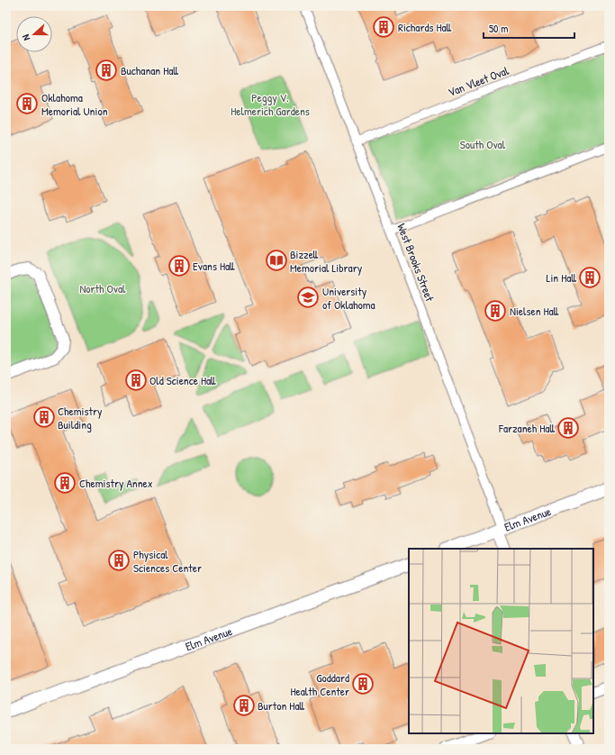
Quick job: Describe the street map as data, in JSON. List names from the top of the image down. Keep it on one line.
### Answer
{"streets":{"street":["Van Vleet Oval","West Brooks Street","Elm Avenue"]},"crossings":[["Van Vleet Oval","West Brooks Street"],["West Brooks Street","Elm Avenue"]],"parks":["Peggy V. Helmerich Gardens","South Oval","North Oval"],"places":{"building":["Richards Hall","Buchanan Hall","Oklahoma Memorial Union","Evans Hall","Lin Hall","Nielsen Hall","Old Science Hall","Chemistry Building","Farzaneh Hall","Chemistry Annex","Physical Sciences Center","Goddard Health Center","Burton Hall"],"library":["Bizzell Memorial Library"],"school or university":["University of Oklahoma"]},"scale_bar":"50 m","north":"left"}
